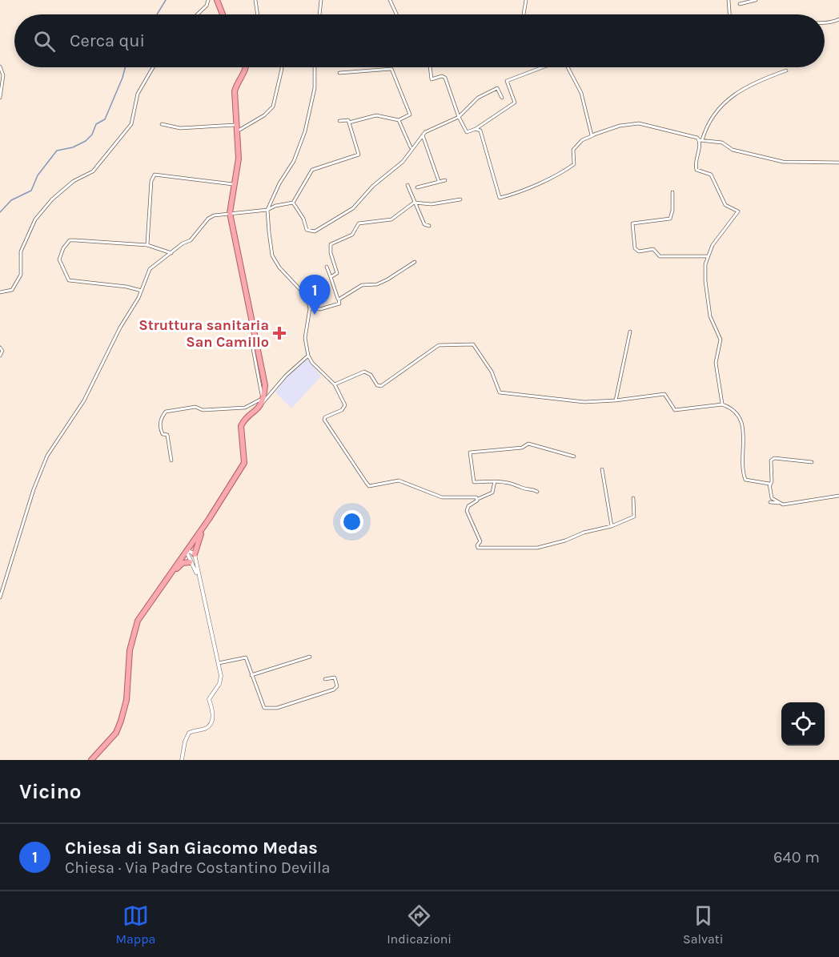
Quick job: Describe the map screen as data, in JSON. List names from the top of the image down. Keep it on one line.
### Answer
{"places":{"health":["Struttura sanitaria San Camillo"]},"page":{"search":"Cerca qui","pins":"1","heading":"Vicino","list":[{"mark":"1","name":"Chiesa di San Giacomo Medas","note":"Chiesa · Via Padre Costantino Devilla","value":"640 m"}],"nav":["Mappa","Indicazioni","Salvati"]}}
